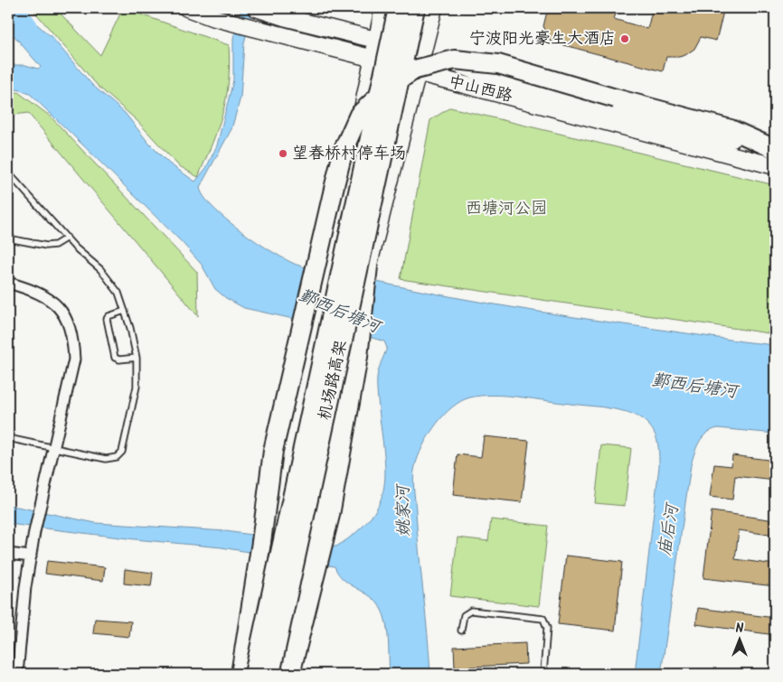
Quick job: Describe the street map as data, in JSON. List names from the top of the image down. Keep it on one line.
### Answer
{"streets":{"highway":["机场路高架"],"main road":["中山西路"]},"water":["鄞西后塘河","姚家河","庙后河"],"parks":["西塘河公园"],"places":["宁波阳光豪生大酒店","望春桥村停车场"],"north":"top"}
